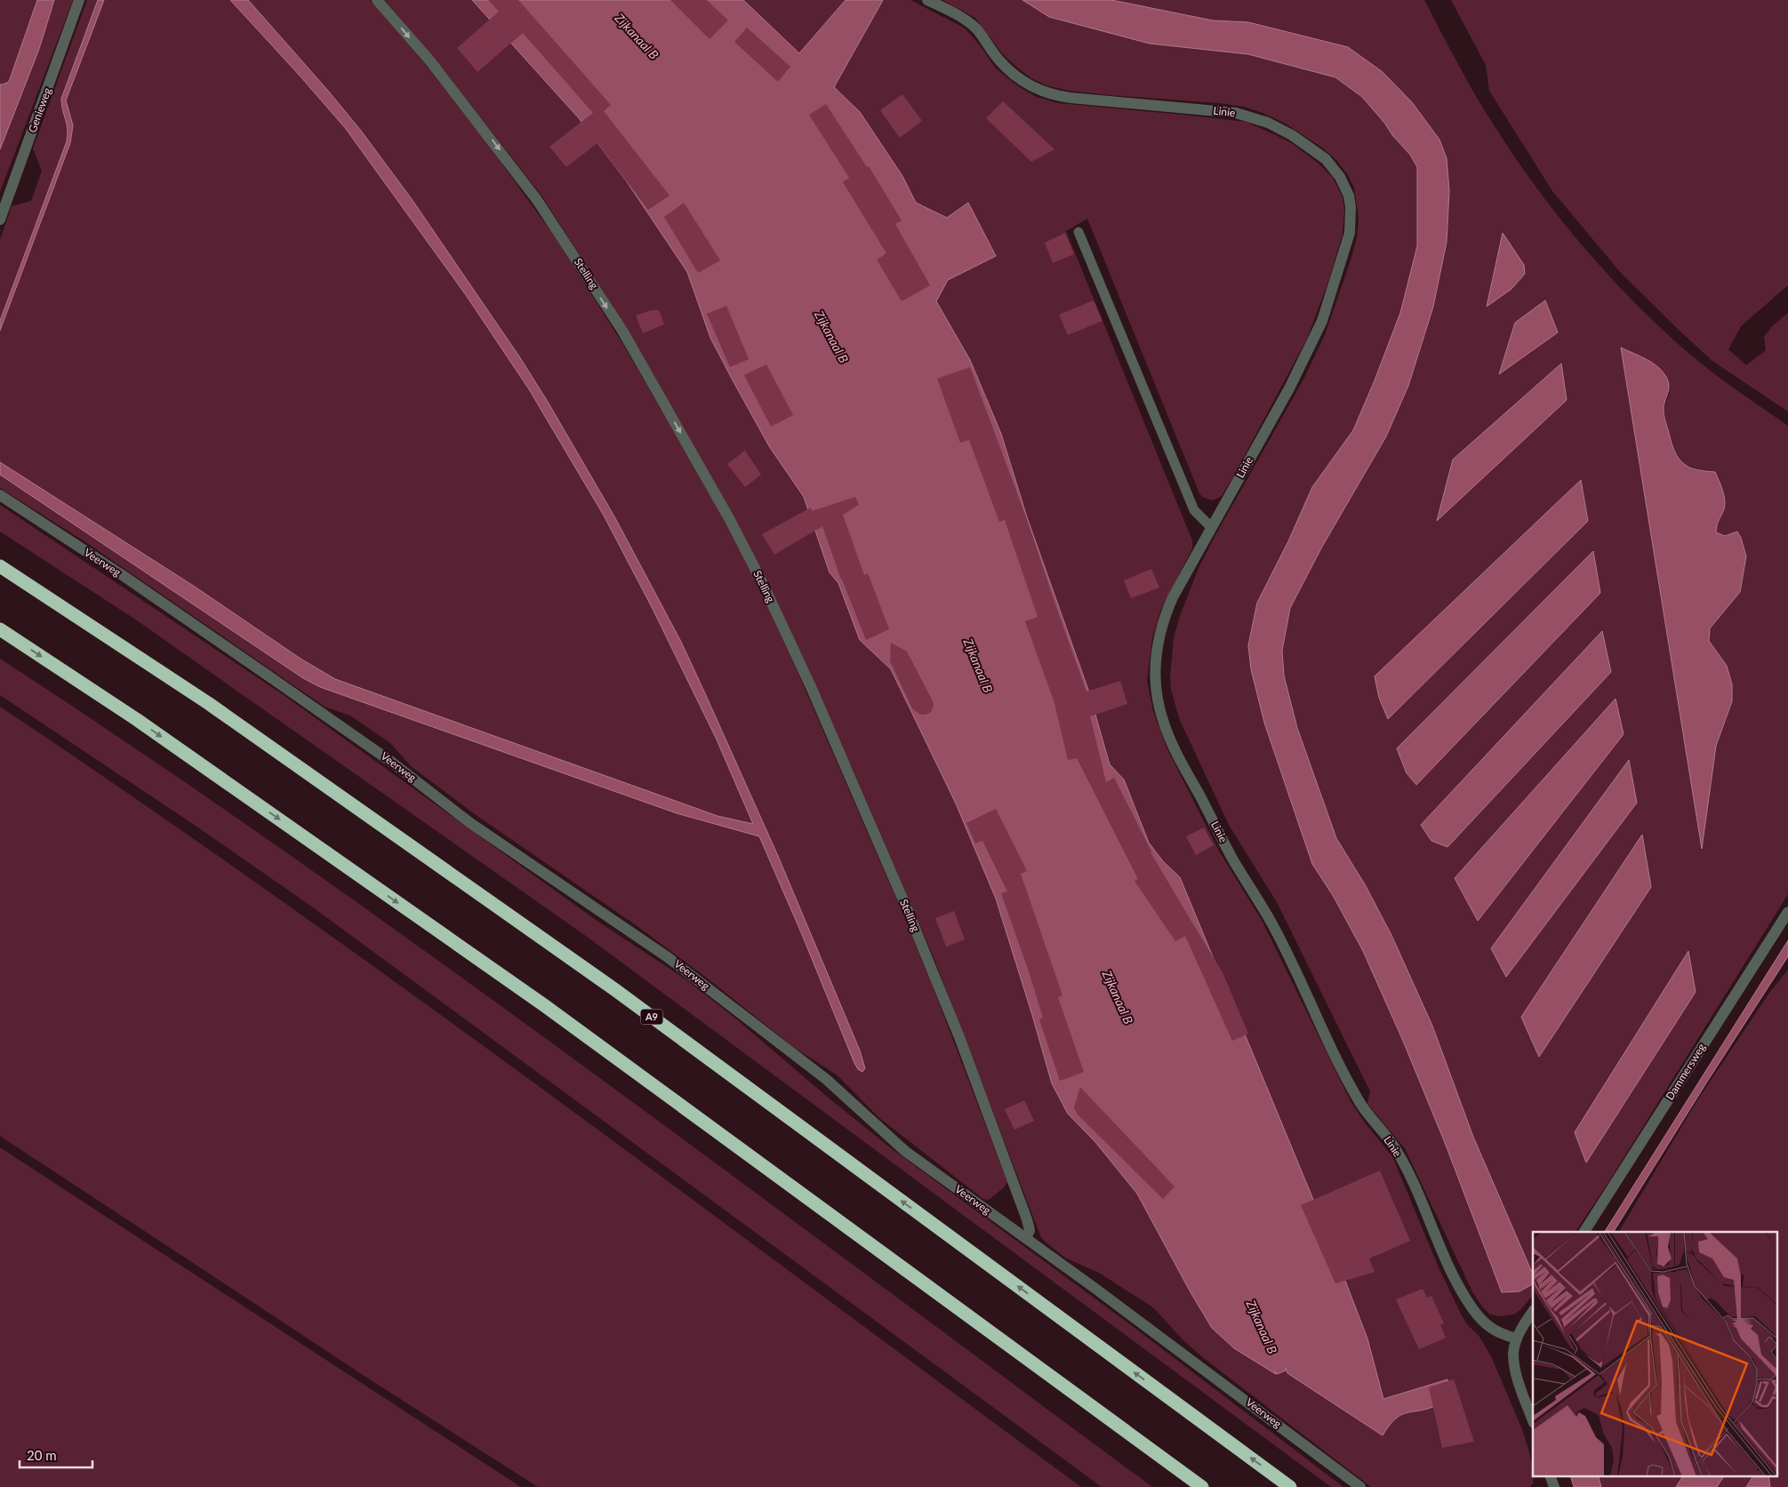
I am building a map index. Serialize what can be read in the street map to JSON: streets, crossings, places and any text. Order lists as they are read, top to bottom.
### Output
{
  "streets": {
    "highway": ["A9"],
    "street": [
      "Genieweg",
      "Linie",
      "Stelling",
      "Veerweg",
      "Dammersweg"
    ]
  },
  "crossings": [
    ["Stelling", "Veerweg"]
  ],
  "one_way": ["Stelling"],
  "water": ["Zijkanaal B"],
  "scale_bar": "20 m"
}
